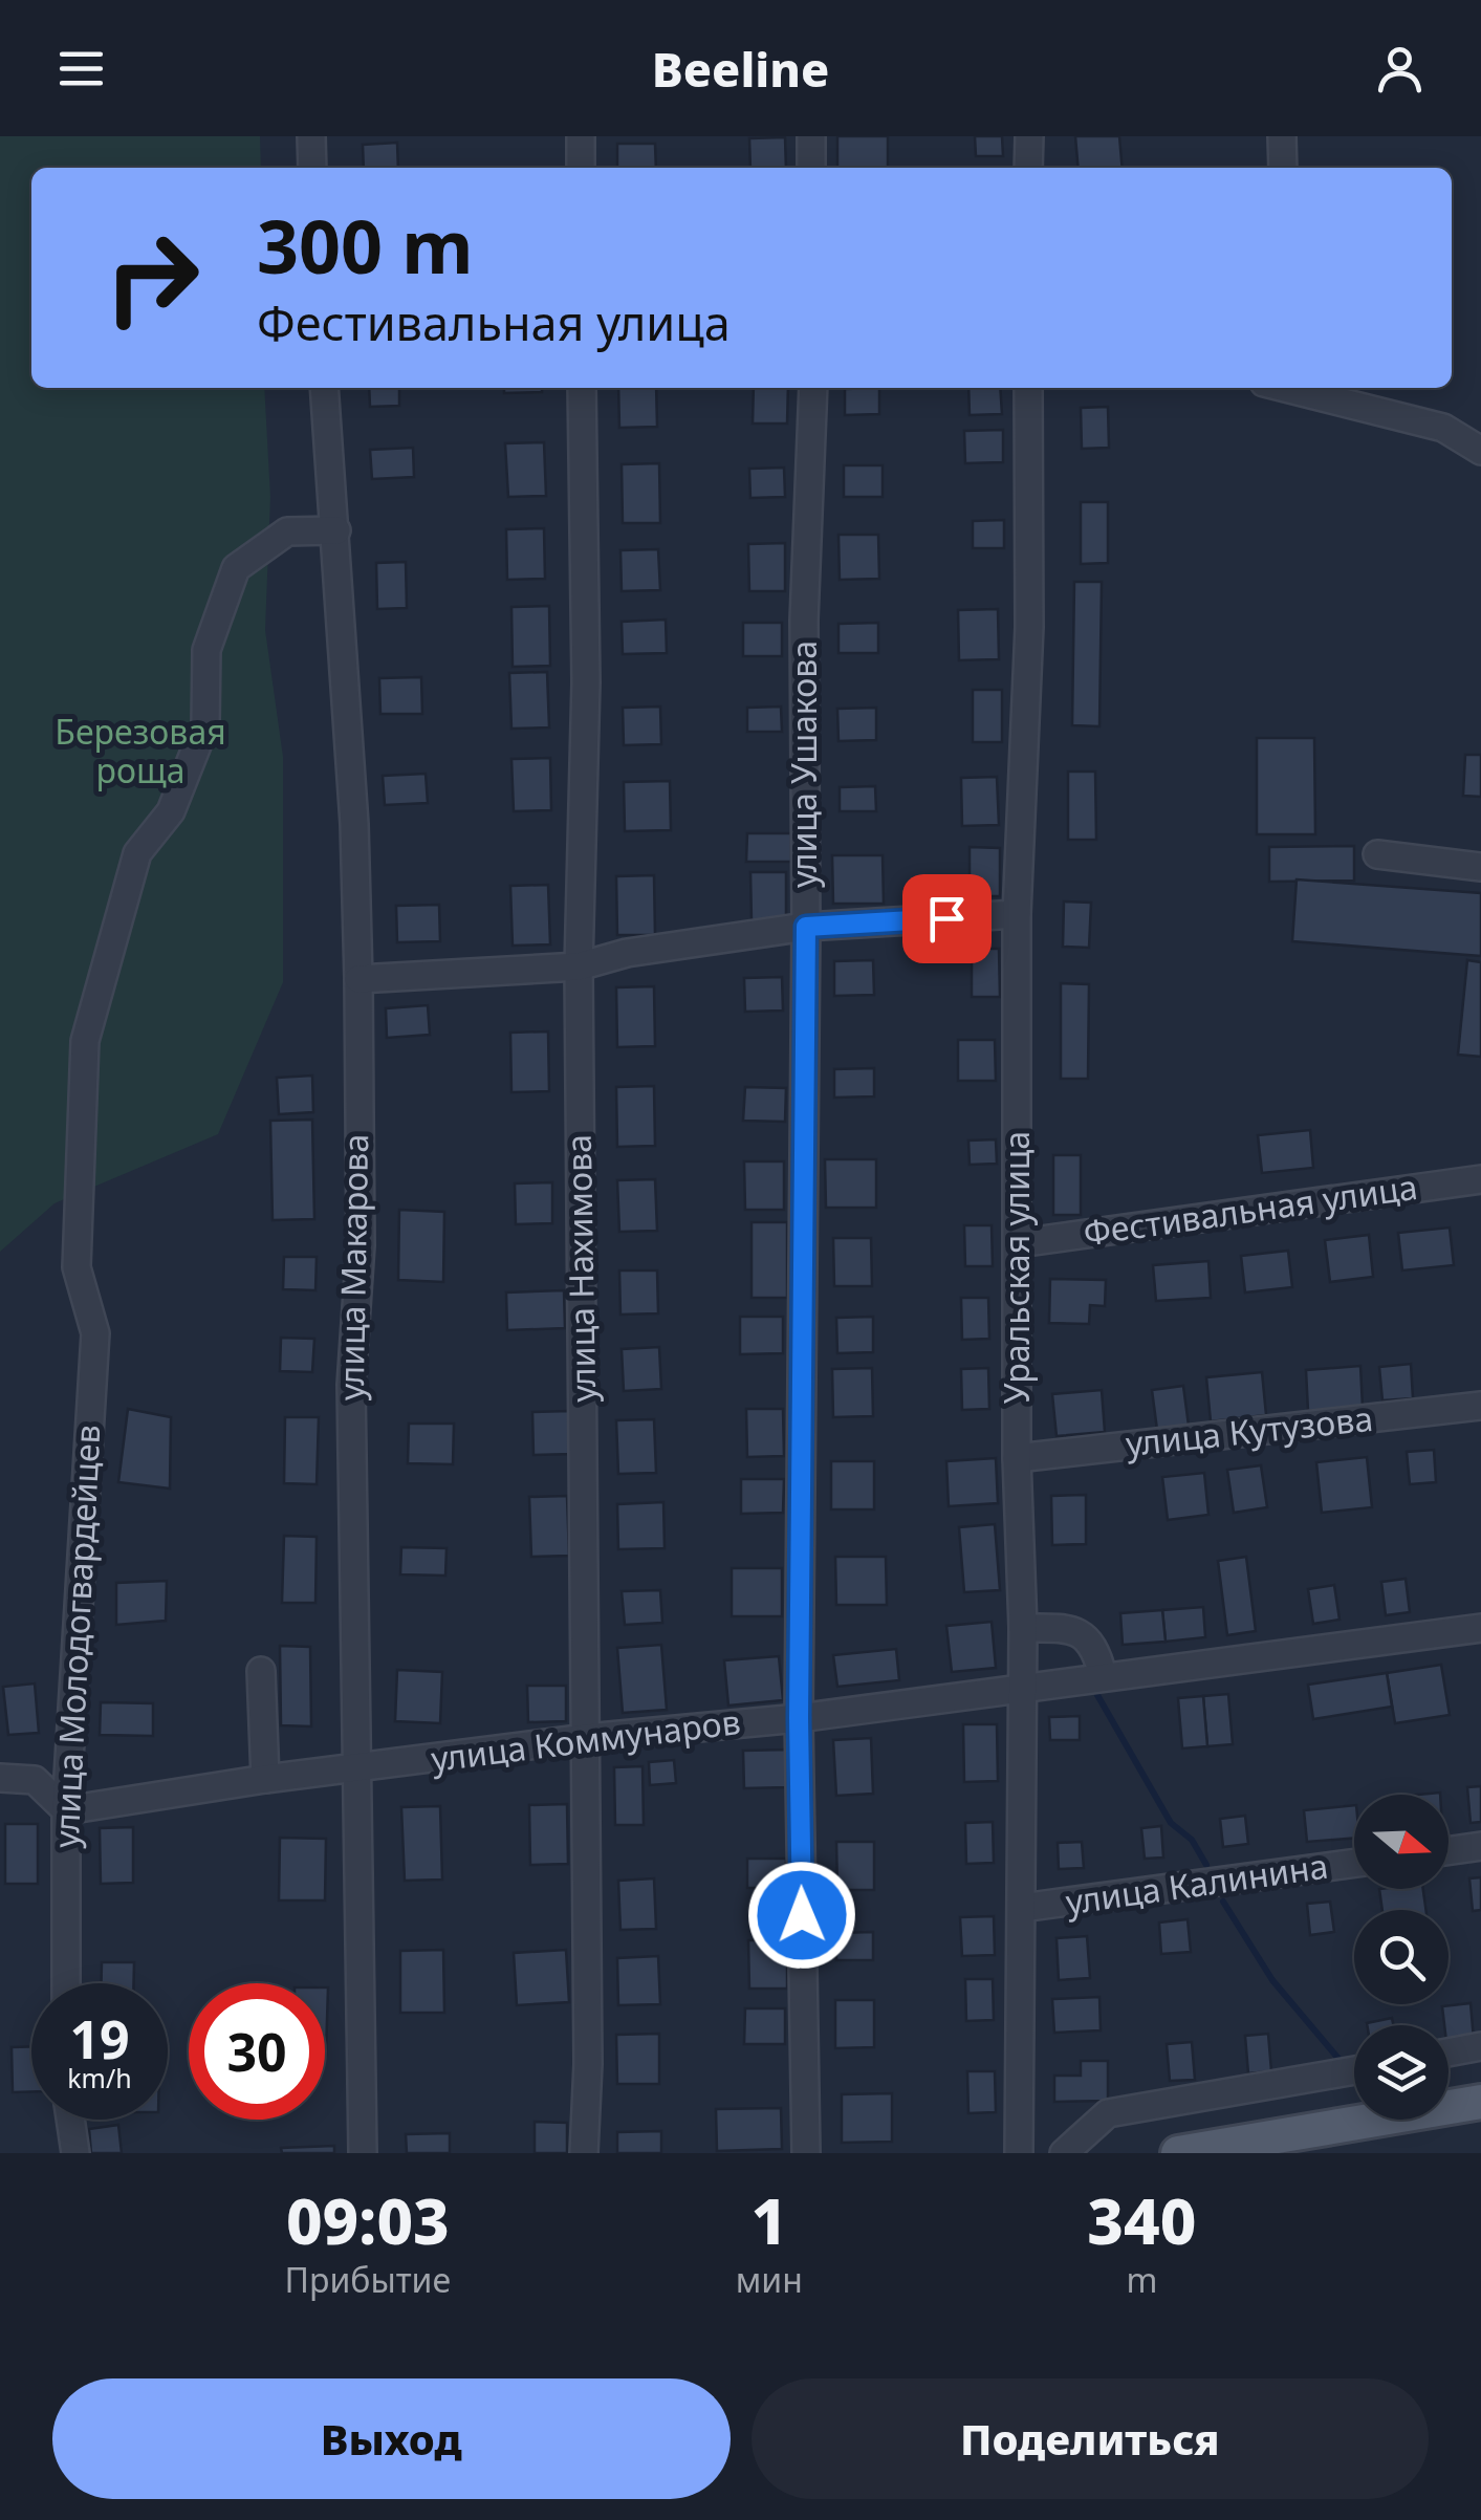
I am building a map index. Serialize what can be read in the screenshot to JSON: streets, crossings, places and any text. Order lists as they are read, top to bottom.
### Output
{
  "streets": {
    "street": [
      "улица Ушакова",
      "Фестивальная улица",
      "улица Макарова",
      "Уральская улица",
      "улица Нахимова",
      "улица Кутузова",
      "улица Молодогвардейцев",
      "улица Коммунаров",
      "улица Калинина"
    ]
  },
  "crossings": [
    ["улица Ушакова", "улица Коммунаров"],
    ["Фестивальная улица", "Уральская улица"],
    ["улица Макарова", "улица Молодогвардейцев"],
    ["улица Макарова", "улица Коммунаров"],
    ["Уральская улица", "улица Кутузова"],
    ["Уральская улица", "улица Коммунаров"],
    ["Уральская улица", "улица Калинина"],
    ["улица Нахимова", "улица Коммунаров"],
    ["улица Молодогвардейцев", "улица Коммунаров"]
  ],
  "parks": ["Березовая роща"],
  "north": "right",
  "page": {
    "header": "Beeline",
    "turn": ["300 m", "Фестивальная улица"],
    "speed": "19 km/h",
    "limit": "30",
    "eta": [
      "09:03",
      "Прибытие",
      "1",
      "мин",
      "340",
      "m"
    ],
    "buttons": ["Выход", "Поделиться"]
  }
}
